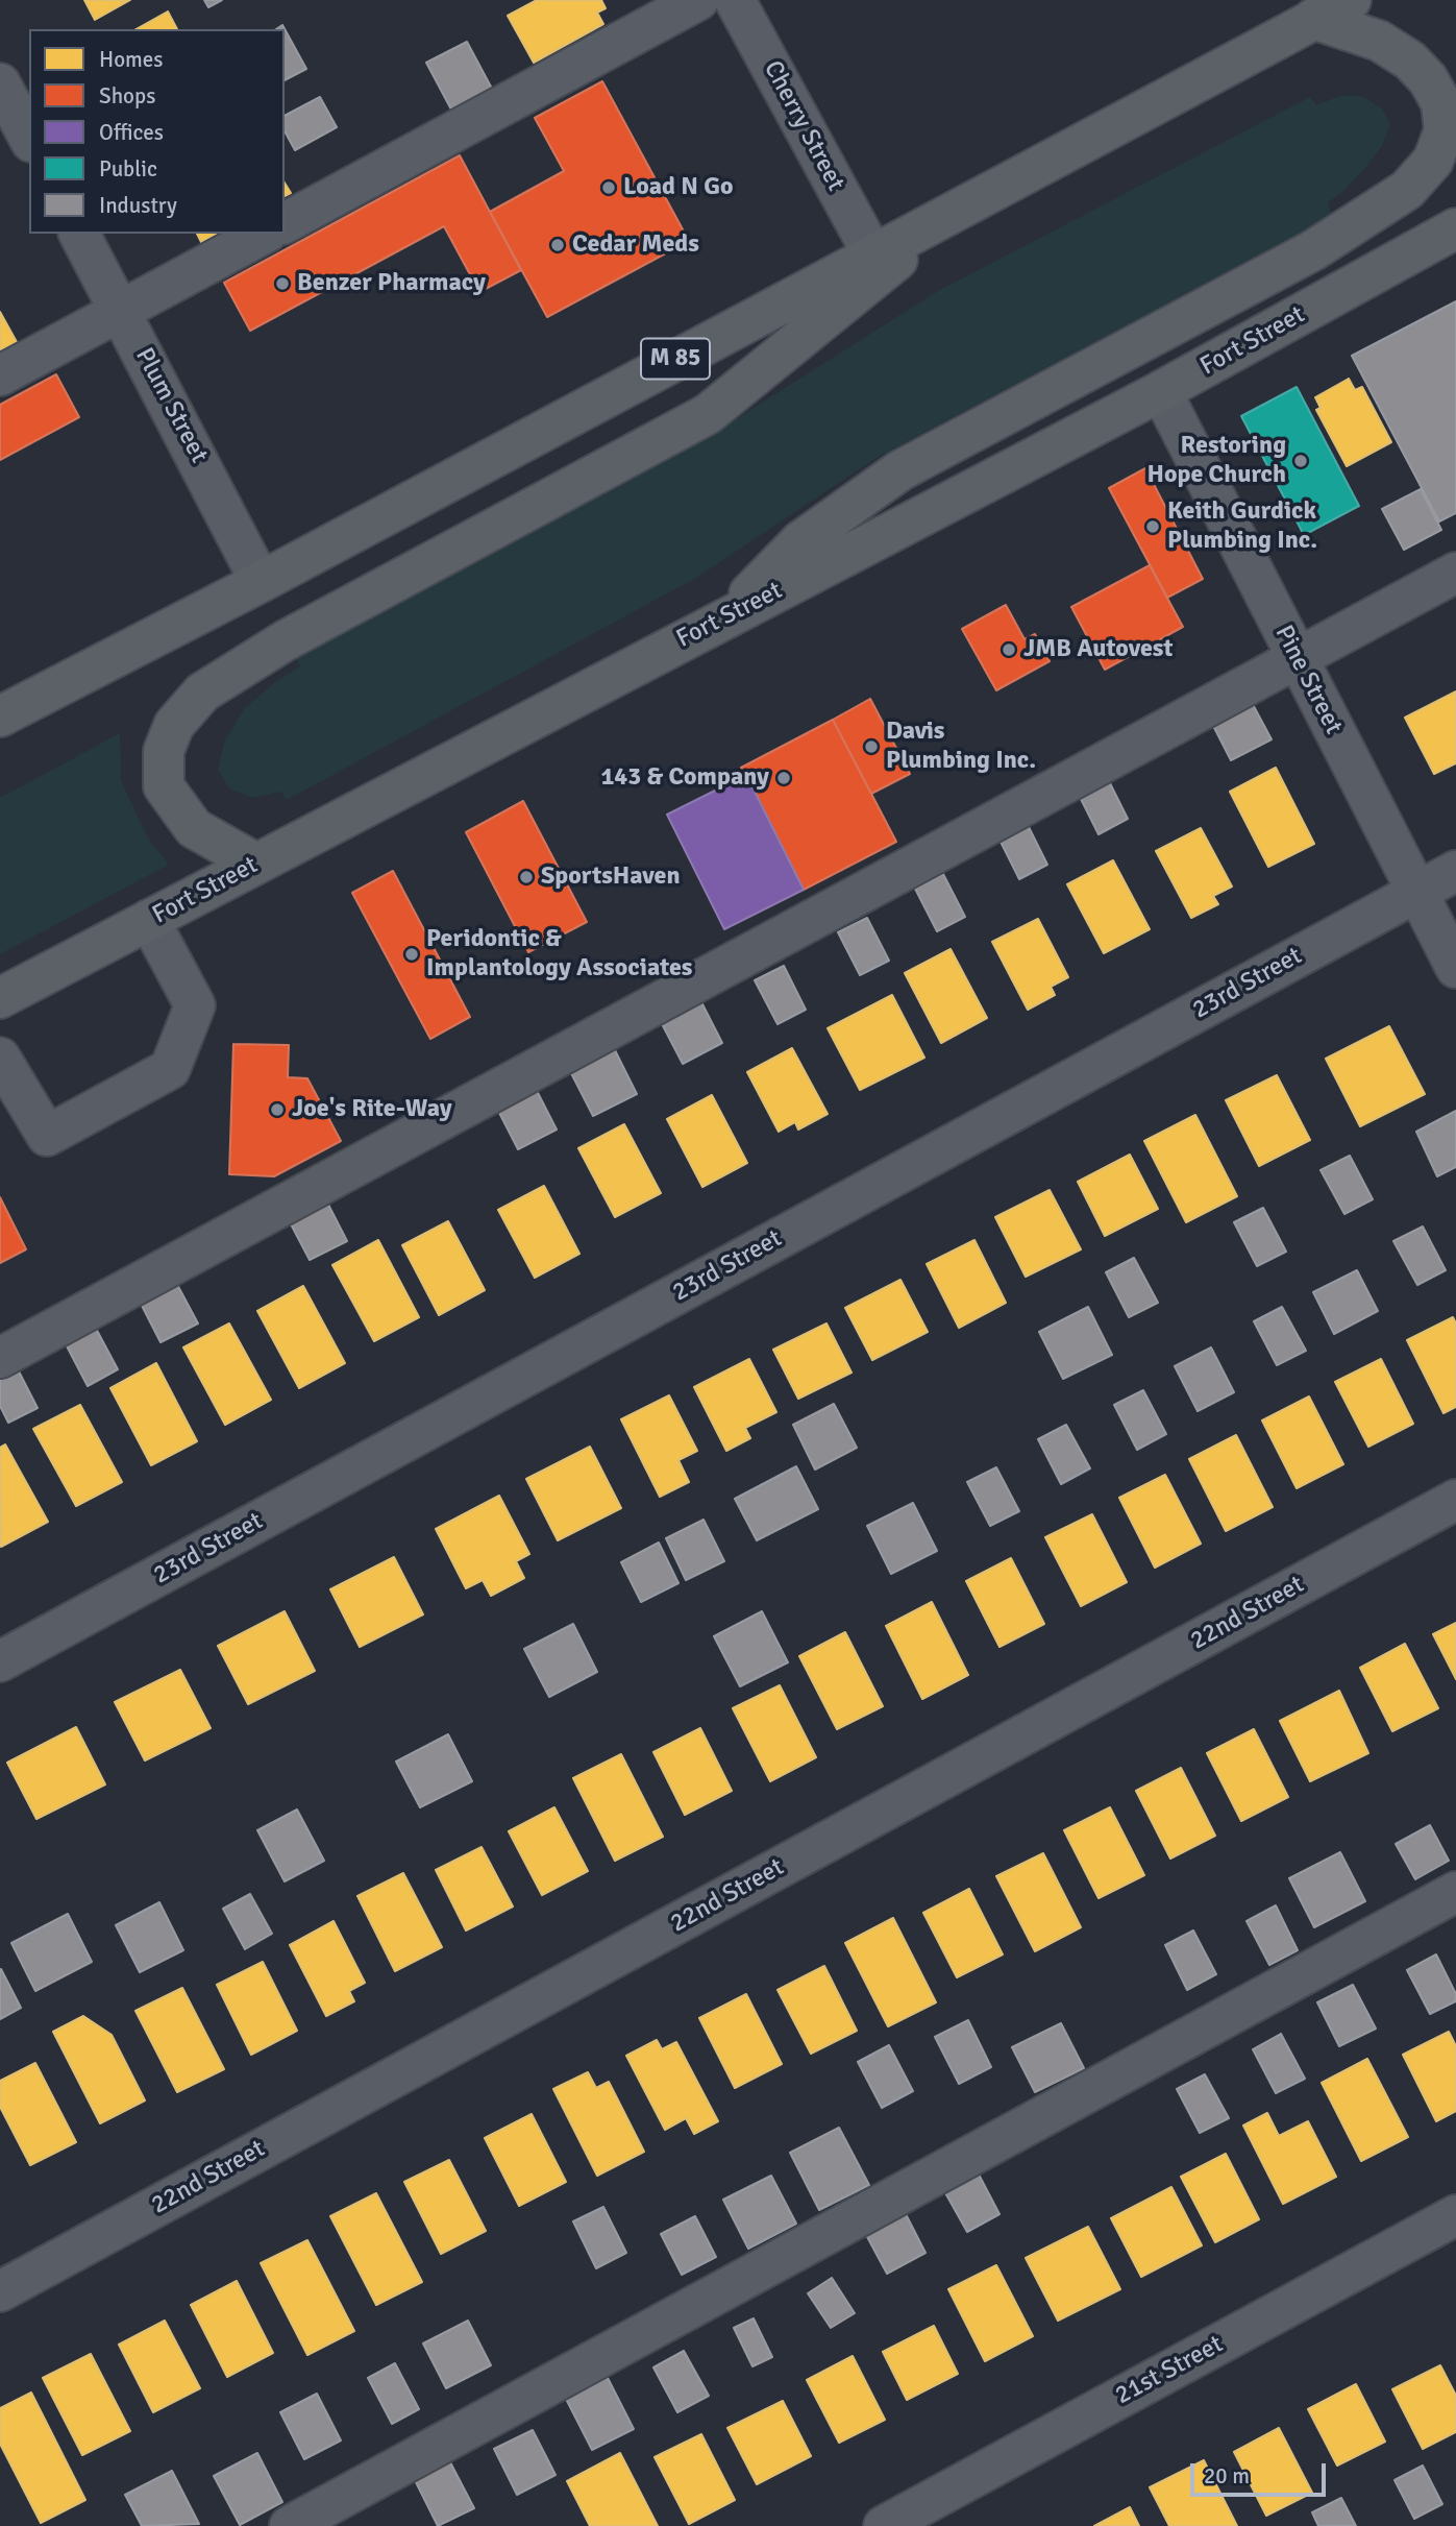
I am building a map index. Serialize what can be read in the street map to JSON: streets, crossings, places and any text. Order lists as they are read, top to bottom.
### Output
{
  "streets": {
    "main road": ["Fort Street", "M 85"],
    "street": [
      "Cherry Street",
      "Plum Street",
      "Pine Street",
      "23rd Street",
      "22nd Street",
      "21st Street"
    ]
  },
  "crossings": [
    ["Cherry Street", "M 85"],
    ["Fort Street", "Pine Street"],
    ["M 85", "Plum Street"],
    ["Pine Street", "23rd Street"]
  ],
  "places": [
    "Load N Go",
    "Cedar Meds",
    "Benzer Pharmacy",
    "Restoring Hope Church",
    "Keith Gurdick Plumbing Inc.",
    "JMB Autovest",
    "Davis Plumbing Inc.",
    "143 & Company",
    "SportsHaven",
    "Peridontic & Implantology Associates",
    "Joe's Rite-Way"
  ],
  "legend": [
    "Homes",
    "Shops",
    "Offices",
    "Public",
    "Industry"
  ],
  "scale_bar": "20 m"
}
